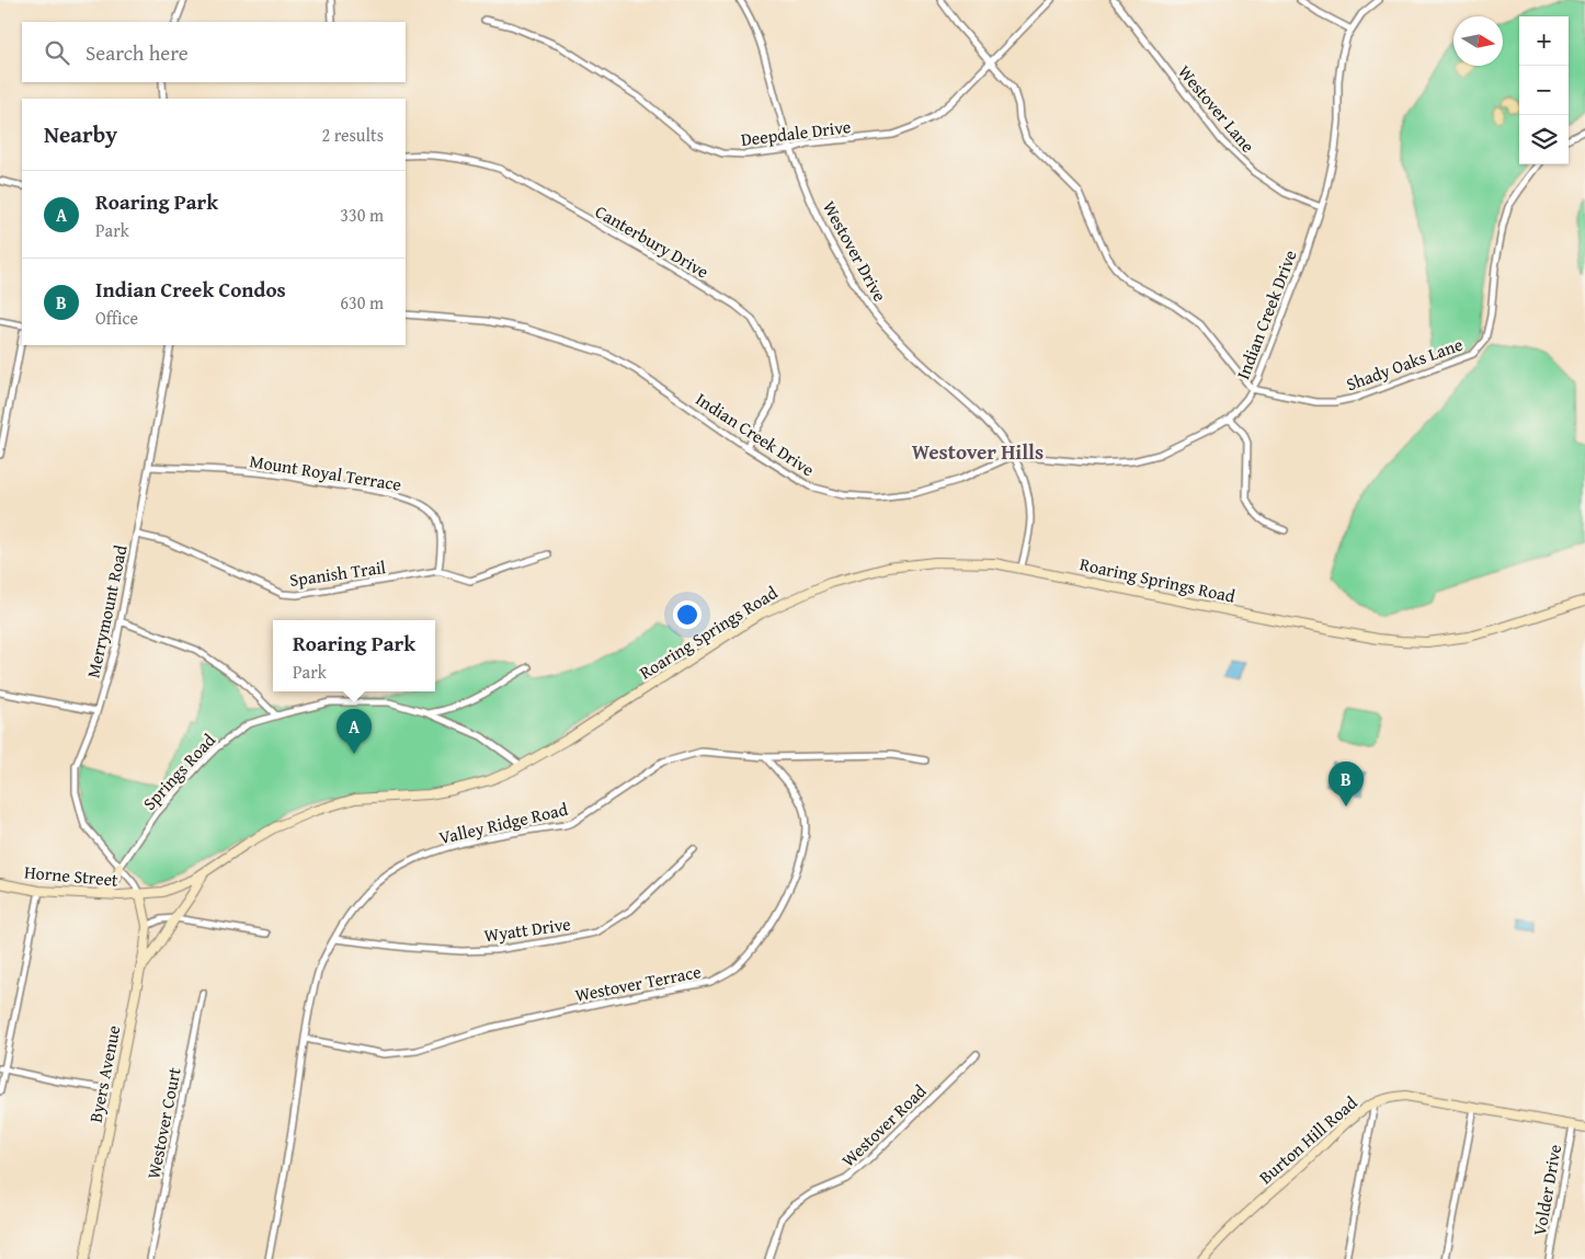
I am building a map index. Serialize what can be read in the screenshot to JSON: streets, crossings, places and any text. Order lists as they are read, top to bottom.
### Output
{
  "streets": {
    "street": [
      "Westover Lane",
      "Deepdale Drive",
      "Canterbury Drive",
      "Westover Drive",
      "Indian Creek Drive",
      "Shady Oaks Lane",
      "Mount Royal Terrace",
      "Spanish Trail",
      "Roaring Springs Road",
      "Merrymount Road",
      "Springs Road",
      "Valley Ridge Road",
      "Horne Street",
      "Wyatt Drive",
      "Westover Terrace",
      "Byers Avenue",
      "Westover Court",
      "Westover Road",
      "Burton Hill Road",
      "Volder Drive"
    ]
  },
  "crossings": [
    ["Westover Lane", "Indian Creek Drive"],
    ["Deepdale Drive", "Westover Drive"],
    ["Canterbury Drive", "Indian Creek Drive"],
    ["Westover Drive", "Indian Creek Drive"],
    ["Westover Drive", "Roaring Springs Road"],
    ["Indian Creek Drive", "Shady Oaks Lane"],
    ["Mount Royal Terrace", "Spanish Trail"],
    ["Mount Royal Terrace", "Merrymount Road"],
    ["Spanish Trail", "Merrymount Road"],
    ["Roaring Springs Road", "Merrymount Road"],
    ["Roaring Springs Road", "Springs Road"],
    ["Roaring Springs Road", "Horne Street"],
    ["Roaring Springs Road", "Byers Avenue"],
    ["Merrymount Road", "Springs Road"],
    ["Merrymount Road", "Horne Street"],
    ["Merrymount Road", "Byers Avenue"],
    ["Valley Ridge Road", "Wyatt Drive"],
    ["Valley Ridge Road", "Westover Terrace"],
    ["Horne Street", "Byers Avenue"],
    ["Burton Hill Road", "Volder Drive"]
  ],
  "districts": ["Westover Hills"],
  "north": "right",
  "page": {
    "map_buttons": ["+", "−"],
    "search": "Search here",
    "heading": ["Nearby", "2 results"],
    "list": [
      {
        "mark": "A",
        "name": "Roaring Park",
        "note": "Park",
        "value": "330 m"
      },
      {
        "mark": "B",
        "name": "Indian Creek Condos",
        "note": "Office",
        "value": "630 m"
      }
    ],
    "popup": ["Roaring Park", "Park"],
    "pins": ["A", "B"]
  }
}
